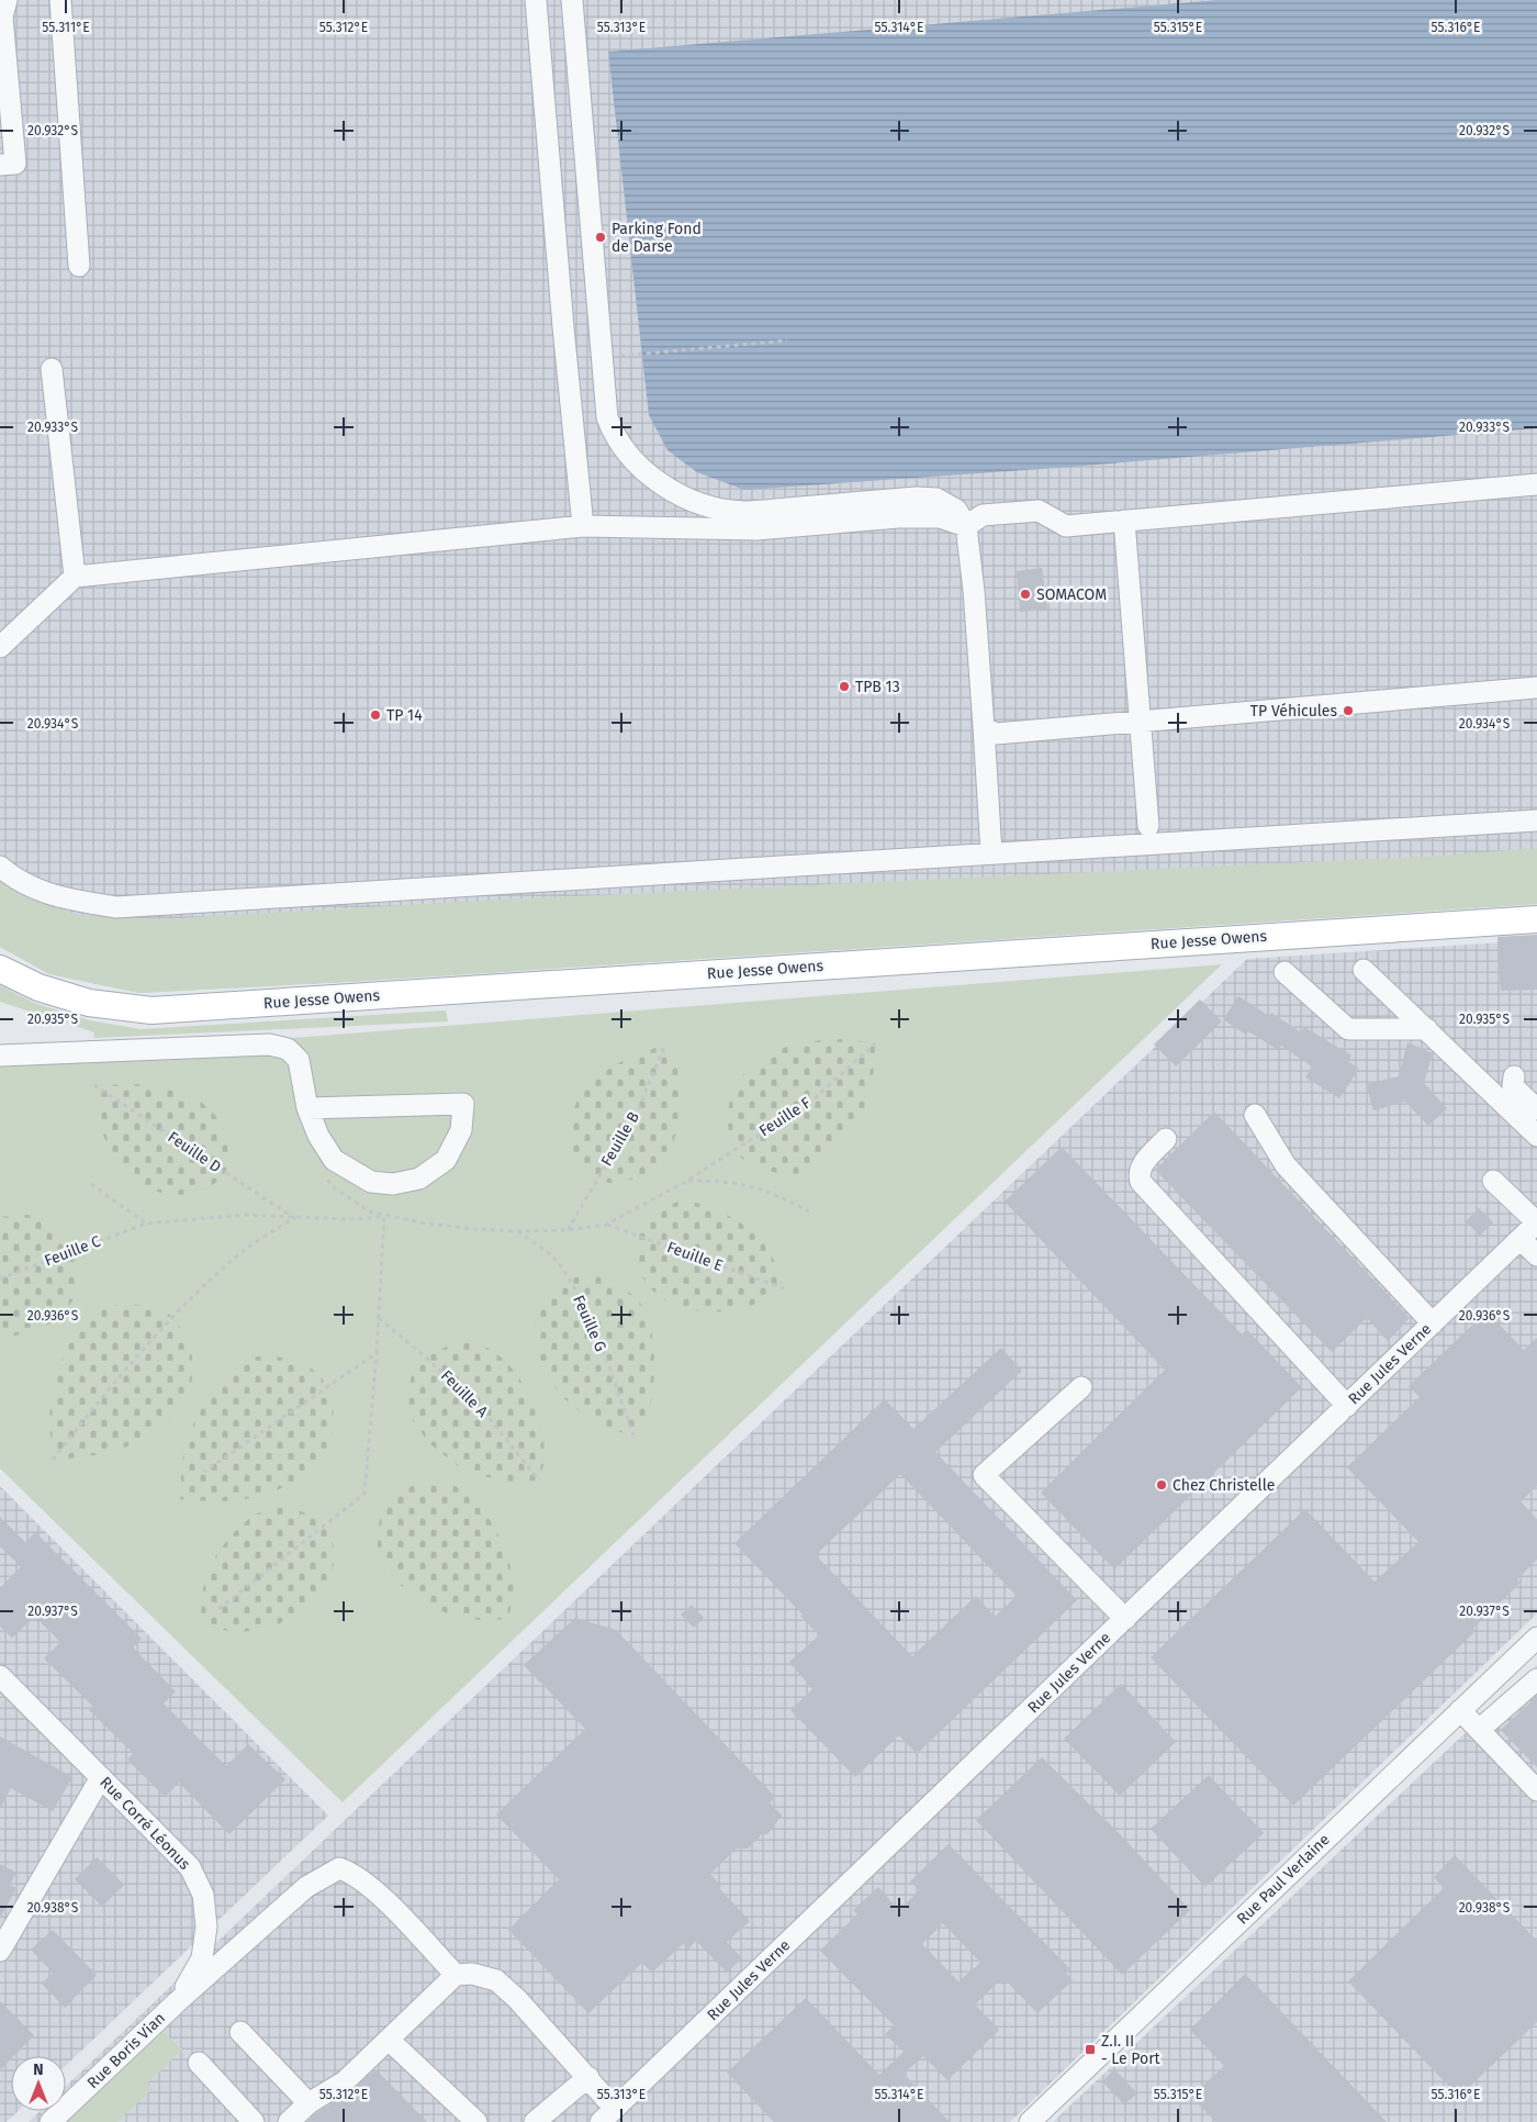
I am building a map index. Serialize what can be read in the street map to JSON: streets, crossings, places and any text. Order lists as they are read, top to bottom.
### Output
{
  "streets": {
    "main road": ["Rue Jesse Owens"],
    "street": [
      "Rue Jules Verne",
      "Rue Corré Léonus",
      "Rue Paul Verlaine",
      "Rue Boris Vian"
    ],
    "path": [
      "Feuille F",
      "Feuille B",
      "Feuille D",
      "Feuille C",
      "Feuille E",
      "Feuille G",
      "Feuille A"
    ]
  },
  "crossings": [
    ["Feuille F", "Feuille E"],
    ["Feuille D", "Feuille C"],
    ["Rue Corré Léonus", "Rue Boris Vian"]
  ],
  "places": {
    "other": [
      "Parking Fond de Darse",
      "SOMACOM",
      "TPB 13",
      "TP Véhicules",
      "TP 14",
      "Chez Christelle"
    ],
    "transit": ["Z.I. II - Le Port"]
  },
  "north": "top",
  "coordinates": [
    "55.311°E",
    "55.312°E",
    "55.313°E",
    "55.314°E",
    "55.315°E",
    "55.316°E",
    "20.932°S",
    "20.933°S",
    "20.934°S",
    "20.935°S",
    "20.936°S",
    "20.937°S",
    "20.938°S"
  ]
}
